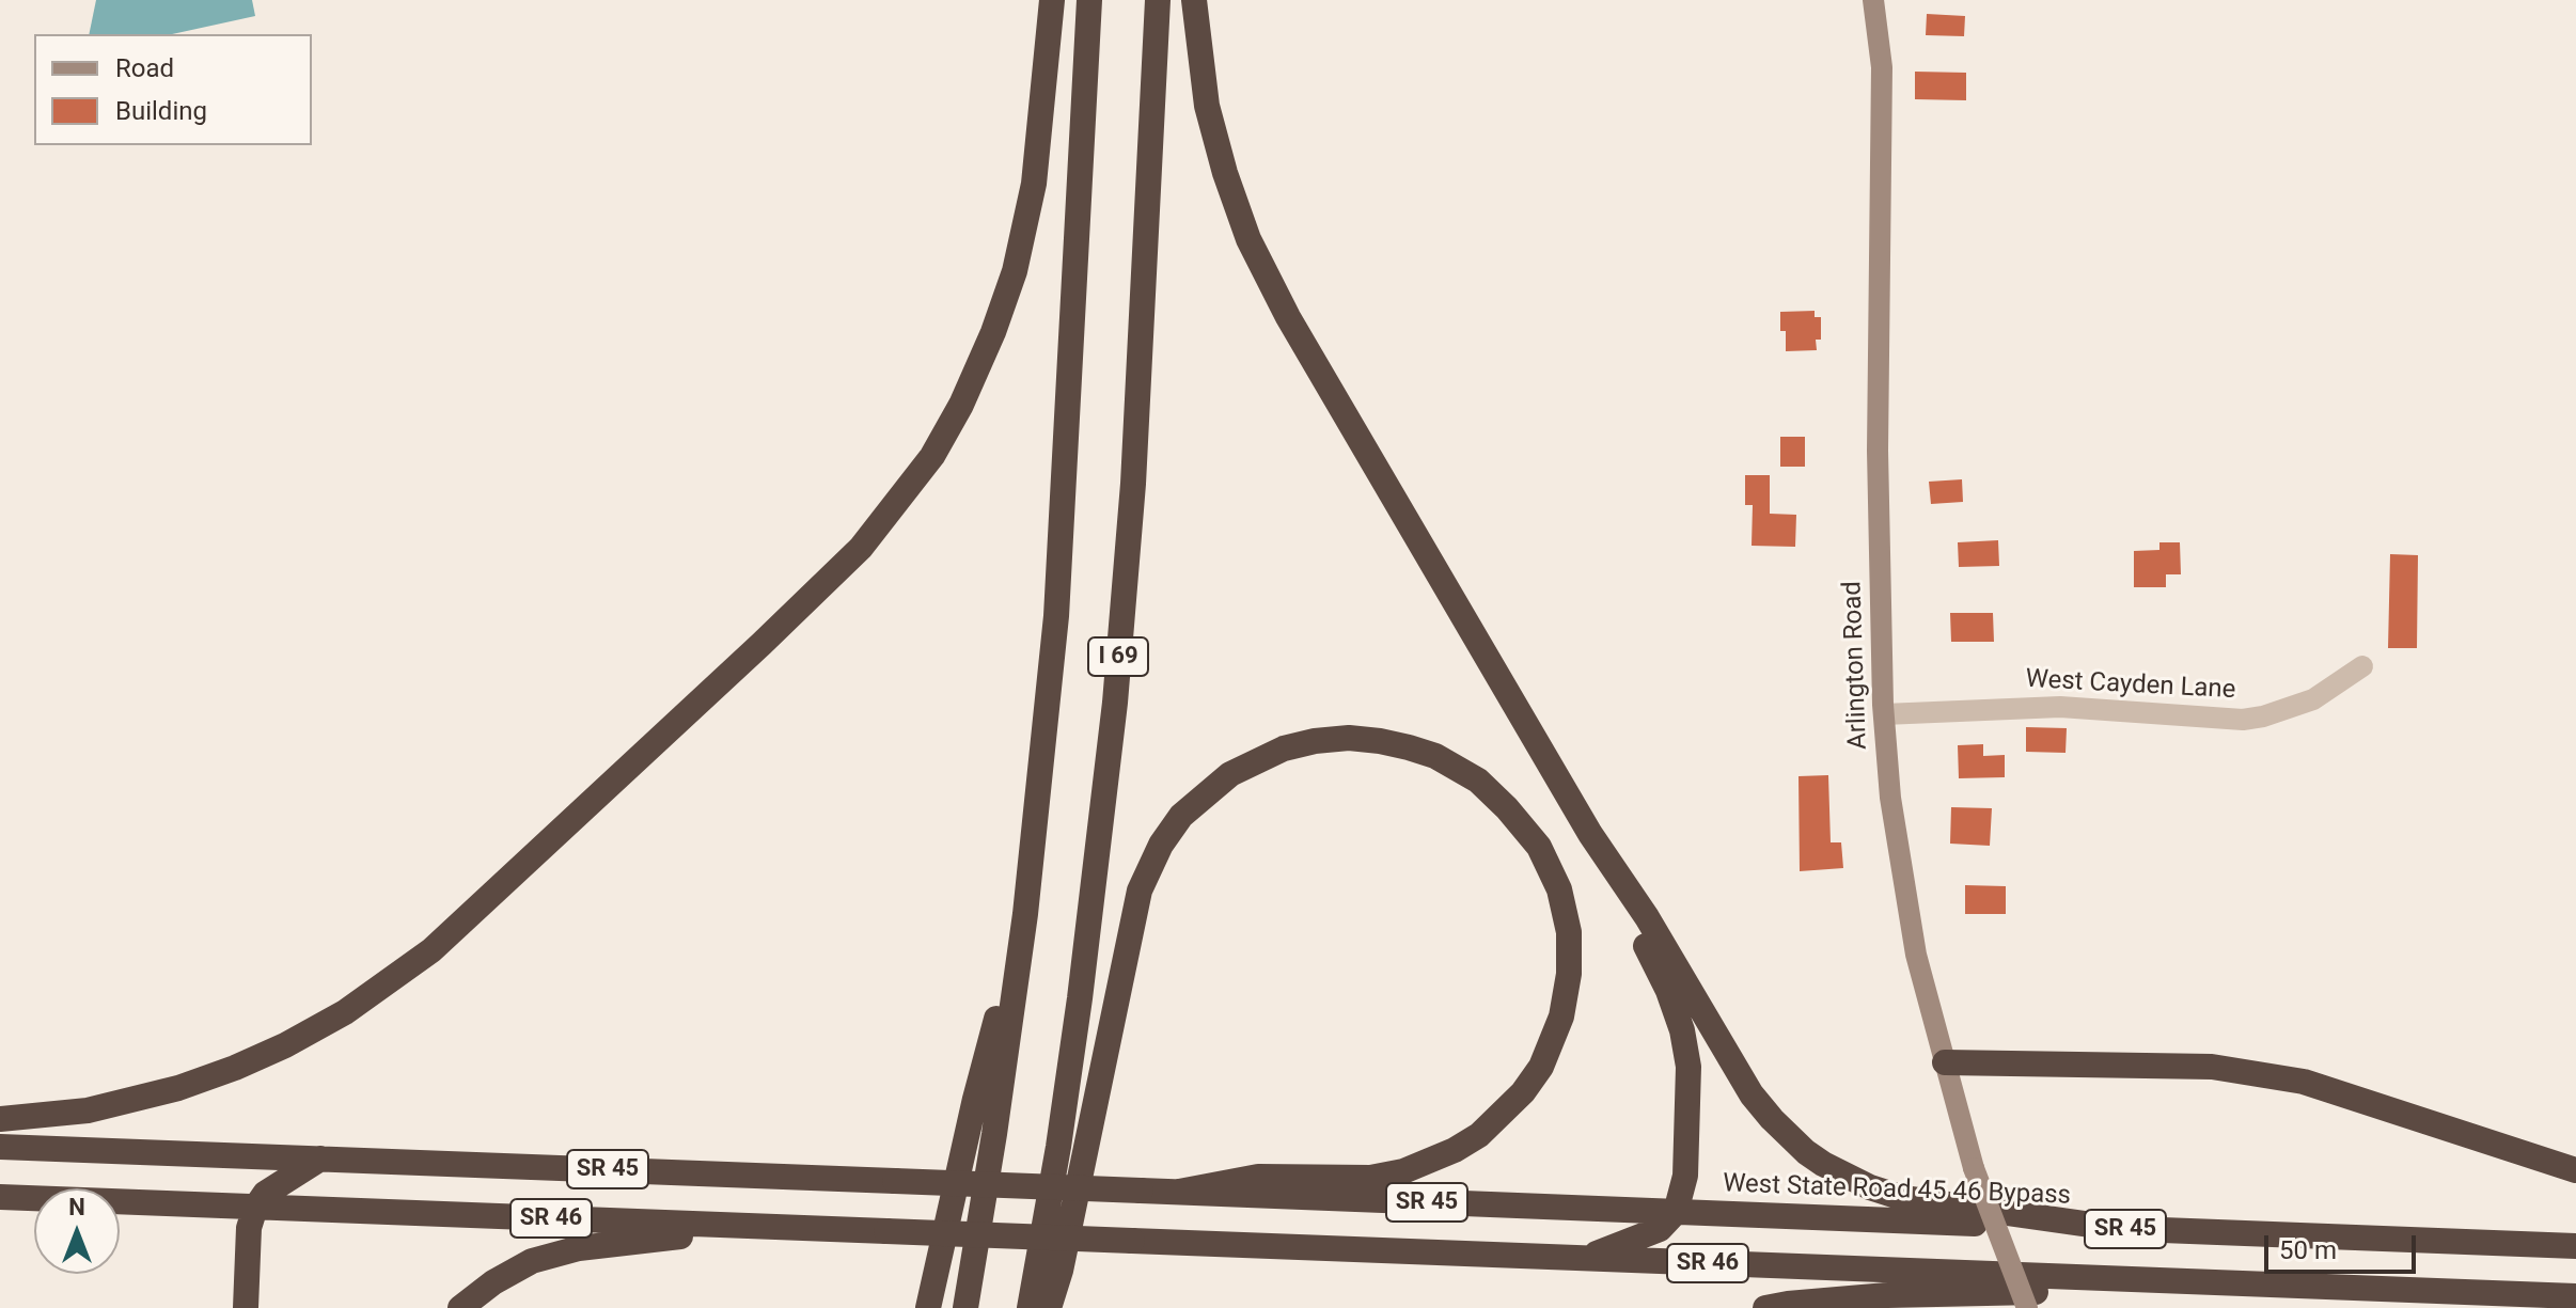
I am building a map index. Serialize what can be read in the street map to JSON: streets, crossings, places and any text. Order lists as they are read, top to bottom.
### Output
{
  "streets": {
    "highway": [
      "I 69",
      "SR 45",
      "West State Road 45 46 Bypass",
      "SR 46"
    ],
    "street": ["Arlington Road", "West Cayden Lane"]
  },
  "crossings": [
    ["Arlington Road", "West Cayden Lane"],
    ["SR 45", "West State Road 45 46 Bypass"]
  ],
  "legend": ["Road", "Building"],
  "scale_bar": "50 m",
  "north": "top"
}
